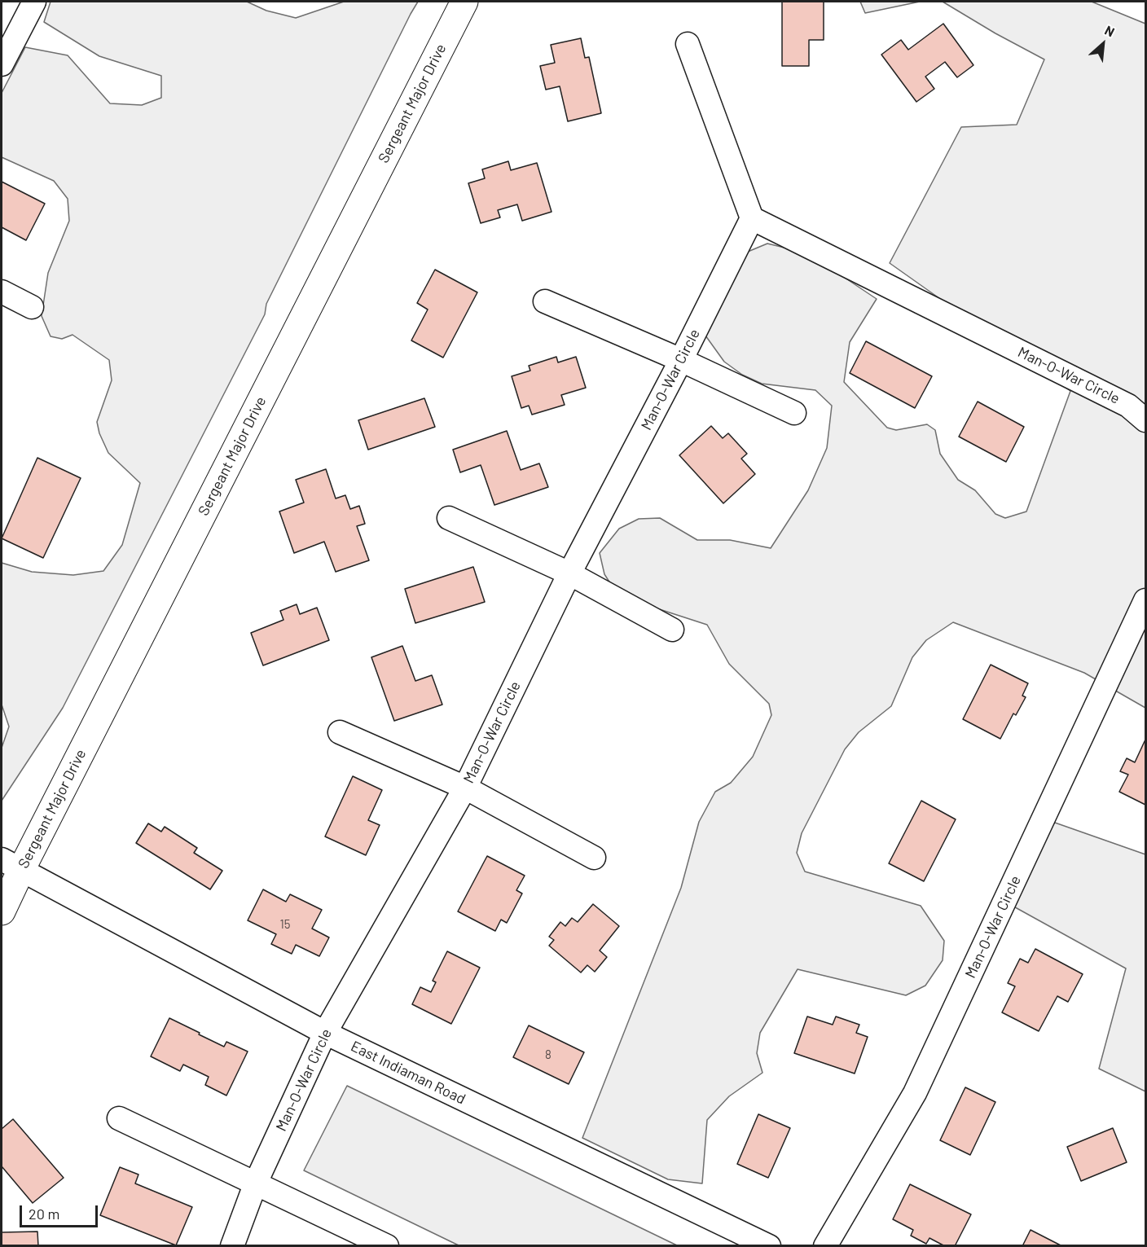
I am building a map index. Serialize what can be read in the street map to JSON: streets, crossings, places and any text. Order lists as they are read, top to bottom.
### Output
{
  "streets": {
    "street": ["Sergeant Major Drive", "Man-O-War Circle", "East Indiaman Road"]
  },
  "crossings": [
    ["Sergeant Major Drive", "East Indiaman Road"],
    ["Man-O-War Circle", "East Indiaman Road"]
  ],
  "house_numbers": ["15", "8"],
  "scale_bar": "20 m",
  "north": "top right"
}
